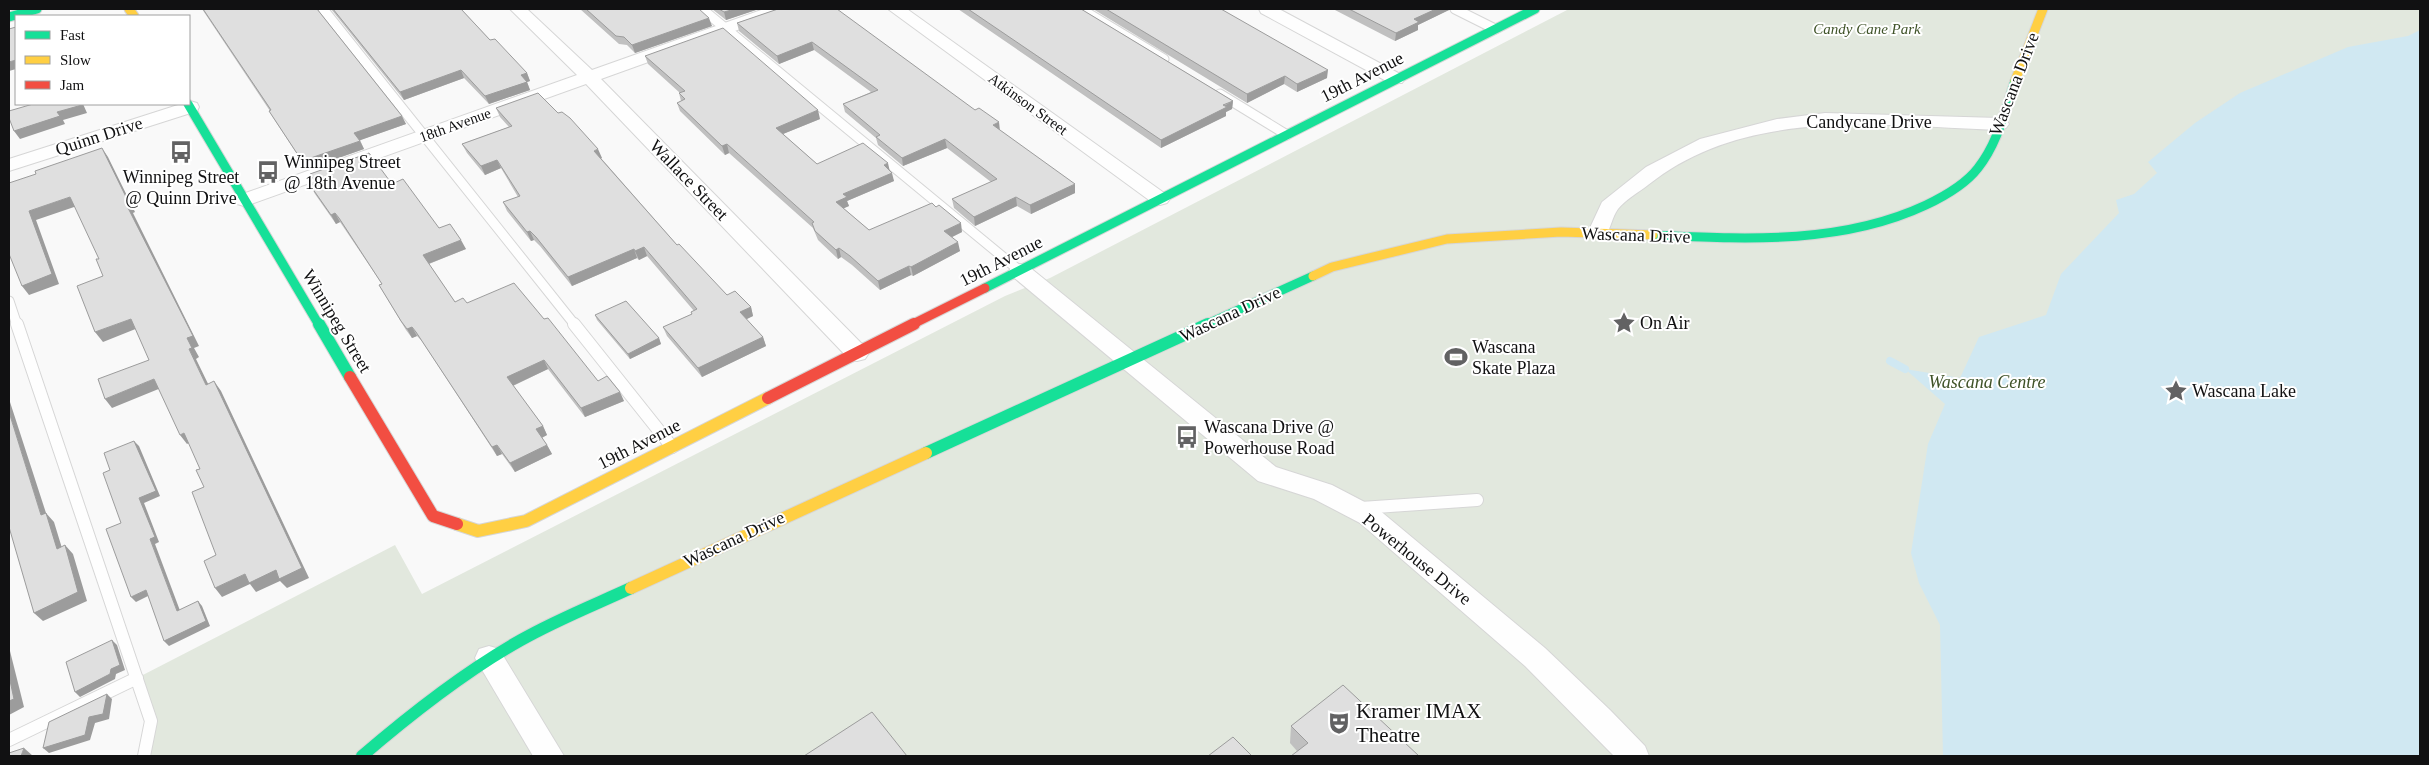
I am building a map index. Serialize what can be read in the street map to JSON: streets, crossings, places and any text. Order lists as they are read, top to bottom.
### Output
{
  "streets": {
    "street": [
      "19th Avenue",
      "Wascana Drive",
      "Atkinson Street",
      "Candycane Drive",
      "18th Avenue",
      "Quinn Drive",
      "Wallace Street",
      "Winnipeg Street",
      "Powerhouse Drive"
    ]
  },
  "crossings": [
    ["19th Avenue", "Atkinson Street"],
    ["19th Avenue", "Wallace Street"],
    ["19th Avenue", "Winnipeg Street"],
    ["Wascana Drive", "Candycane Drive"],
    ["Wascana Drive", "Powerhouse Drive"],
    ["18th Avenue", "Wallace Street"],
    ["18th Avenue", "Winnipeg Street"],
    ["Quinn Drive", "Winnipeg Street"]
  ],
  "parks": ["Candy Cane Park", "Wascana Centre"],
  "places": {
    "bus stop": ["Winnipeg Street @ Quinn Drive", "Winnipeg Street @ 18th Avenue", "Wascana Drive @ Powerhouse Road"],
    "place": ["On Air", "Wascana Lake"],
    "sports": ["Wascana Skate Plaza"],
    "theatre": ["Kramer IMAX Theatre"]
  },
  "legend": ["Fast", "Slow", "Jam"]
}
